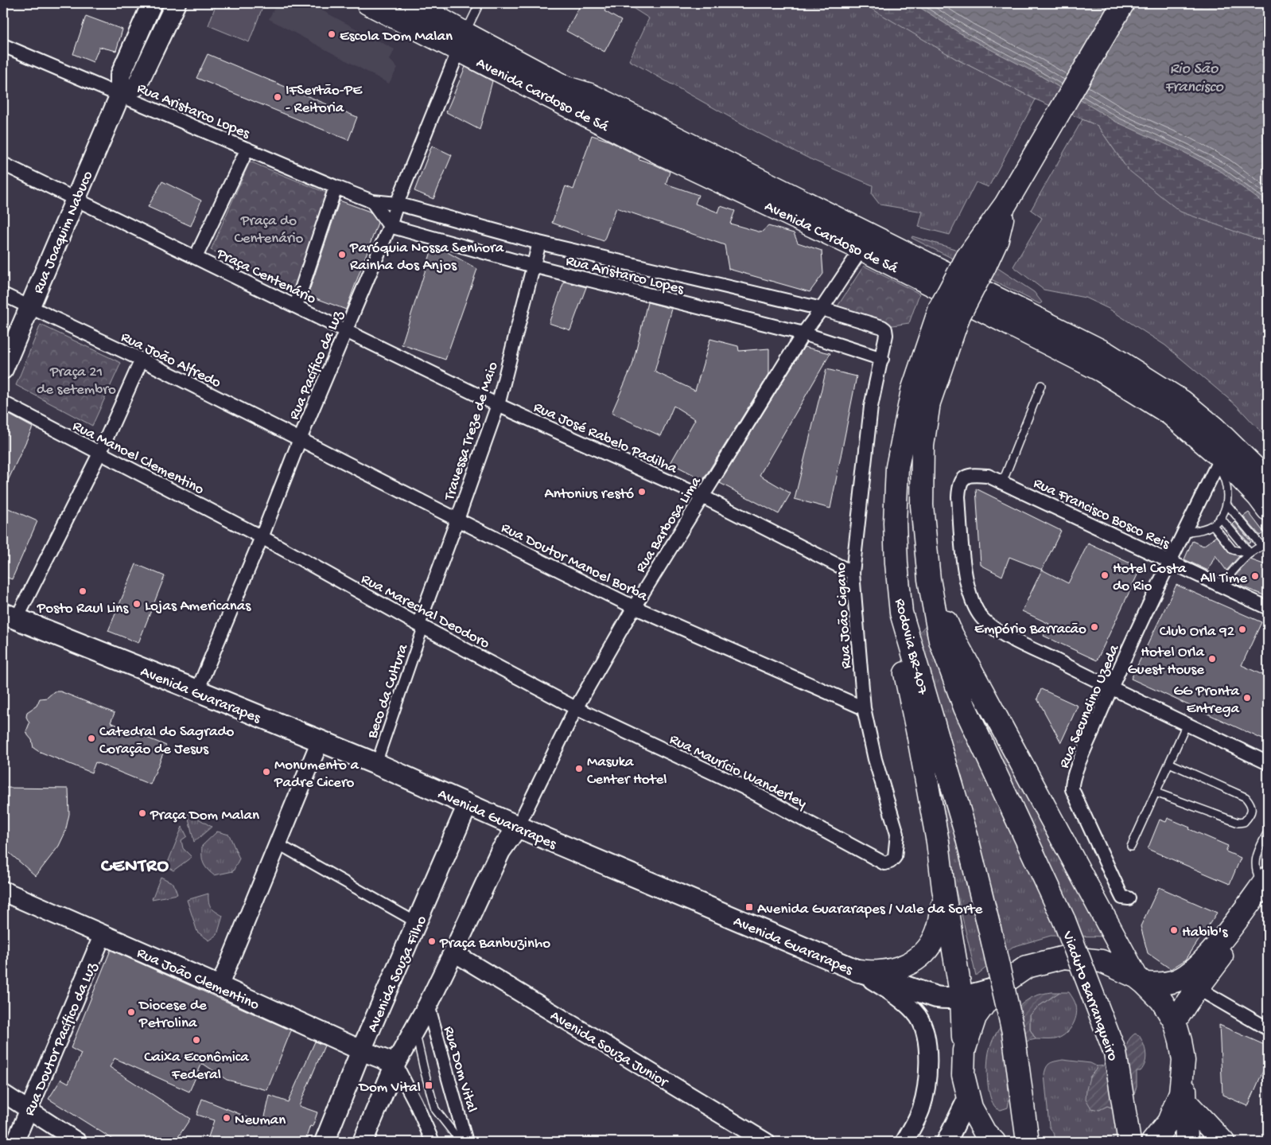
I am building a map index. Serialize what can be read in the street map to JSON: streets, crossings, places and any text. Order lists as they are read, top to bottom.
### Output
{
  "streets": {
    "highway": ["Avenida Cardoso de Sá", "Rodovia BR-407", "Viaduto Barranqueiro"],
    "main road": [
      "Rua Joaquim Nabuco",
      "Avenida Guararapes",
      "Avenida Souza Filho",
      "Rua João Clementino"
    ],
    "street": [
      "Rua Aristarco Lopes",
      "Praça Centenário",
      "Rua João Alfredo",
      "Rua Pacífico da Luz",
      "Travessa Treze de Maio",
      "Rua José Rabelo Padilha",
      "Rua Manoel Clementino",
      "Rua Francisco Bosco Reis",
      "Rua Barbosa Lima",
      "Rua Doutor Manoel Borba",
      "Rua Marechal Deodoro",
      "Rua João Cigano",
      "Beco da Cultura",
      "Rua Secundino Uzeda",
      "Rua Maurício Wanderley",
      "Rua Doutor Pacífico da Luz",
      "Avenida Souza Junior",
      "Rua Dom Vital"
    ]
  },
  "crossings": [
    ["Avenida Cardoso de Sá", "Rua Pacífico da Luz"],
    ["Avenida Cardoso de Sá", "Rua Barbosa Lima"],
    ["Avenida Cardoso de Sá", "Rua Secundino Uzeda"],
    ["Rua Aristarco Lopes", "Rua Joaquim Nabuco"],
    ["Rua Aristarco Lopes", "Rua Pacífico da Luz"],
    ["Rua Aristarco Lopes", "Travessa Treze de Maio"],
    ["Rua Aristarco Lopes", "Rua Barbosa Lima"],
    ["Rua Aristarco Lopes", "Rua João Cigano"],
    ["Rua Joaquim Nabuco", "Praça Centenário"],
    ["Rua Joaquim Nabuco", "Rua João Alfredo"],
    ["Praça Centenário", "Rua Pacífico da Luz"],
    ["Praça Centenário", "Rua José Rabelo Padilha"],
    ["Rua João Alfredo", "Rua Pacífico da Luz"],
    ["Rua João Alfredo", "Rua Doutor Manoel Borba"],
    ["Rua Pacífico da Luz", "Rua José Rabelo Padilha"],
    ["Rua Pacífico da Luz", "Rua Manoel Clementino"],
    ["Rua Pacífico da Luz", "Rua Doutor Manoel Borba"],
    ["Rua Pacífico da Luz", "Rua Marechal Deodoro"],
    ["Rua Pacífico da Luz", "Avenida Guararapes"],
    ["Travessa Treze de Maio", "Rua José Rabelo Padilha"],
    ["Travessa Treze de Maio", "Rua Doutor Manoel Borba"],
    ["Travessa Treze de Maio", "Rua Marechal Deodoro"],
    ["Travessa Treze de Maio", "Beco da Cultura"],
    ["Rua José Rabelo Padilha", "Rua Barbosa Lima"],
    ["Rua José Rabelo Padilha", "Rua João Cigano"],
    ["Rua Manoel Clementino", "Rua Marechal Deodoro"],
    ["Rua Francisco Bosco Reis", "Rua Secundino Uzeda"],
    ["Rua Barbosa Lima", "Rua Doutor Manoel Borba"],
    ["Rua Barbosa Lima", "Rua Marechal Deodoro"],
    ["Rua Barbosa Lima", "Avenida Guararapes"],
    ["Rua Barbosa Lima", "Rua Maurício Wanderley"],
    ["Rua Doutor Manoel Borba", "Rua João Cigano"],
    ["Rua Marechal Deodoro", "Beco da Cultura"],
    ["Rua Marechal Deodoro", "Rua Maurício Wanderley"],
    ["Rua João Cigano", "Rua Maurício Wanderley"],
    ["Rodovia BR-407", "Viaduto Barranqueiro"],
    ["Beco da Cultura", "Avenida Guararapes"],
    ["Avenida Guararapes", "Avenida Souza Filho"],
    ["Avenida Souza Filho", "Rua João Clementino"],
    ["Rua João Clementino", "Rua Doutor Pacífico da Luz"]
  ],
  "districts": ["CENTRO"],
  "water": ["Rio São Francisco"],
  "parks": ["Praça do Centenário", "Praça 21 de setembro"],
  "places": {
    "other": [
      "Escola Dom Malan",
      "IFSertão-PE - Reitoria",
      "Paróquia Nossa Senhora Rainha dos Anjos",
      "Antonius restó",
      "Hotel Costa do Rio",
      "All Time",
      "Posto Raul Lins",
      "Lojas Americanas",
      "Empório Barracão",
      "Club Orla 92",
      "Hotel Orla Guest House",
      "GG Pronta Entrega",
      "Catedral do Sagrado Coração de Jesus",
      "Masuka Center Hotel",
      "Monumento a Padre Cicero",
      "Praça Dom Malan",
      "Habib's",
      "Praça Banbuzinho",
      "Diocese de Petrolina",
      "Caixa Econômica Federal",
      "Neuman"
    ],
    "transit": ["Avenida Guararapes / Vale da Sorte", "Dom Vital"]
  }
}
